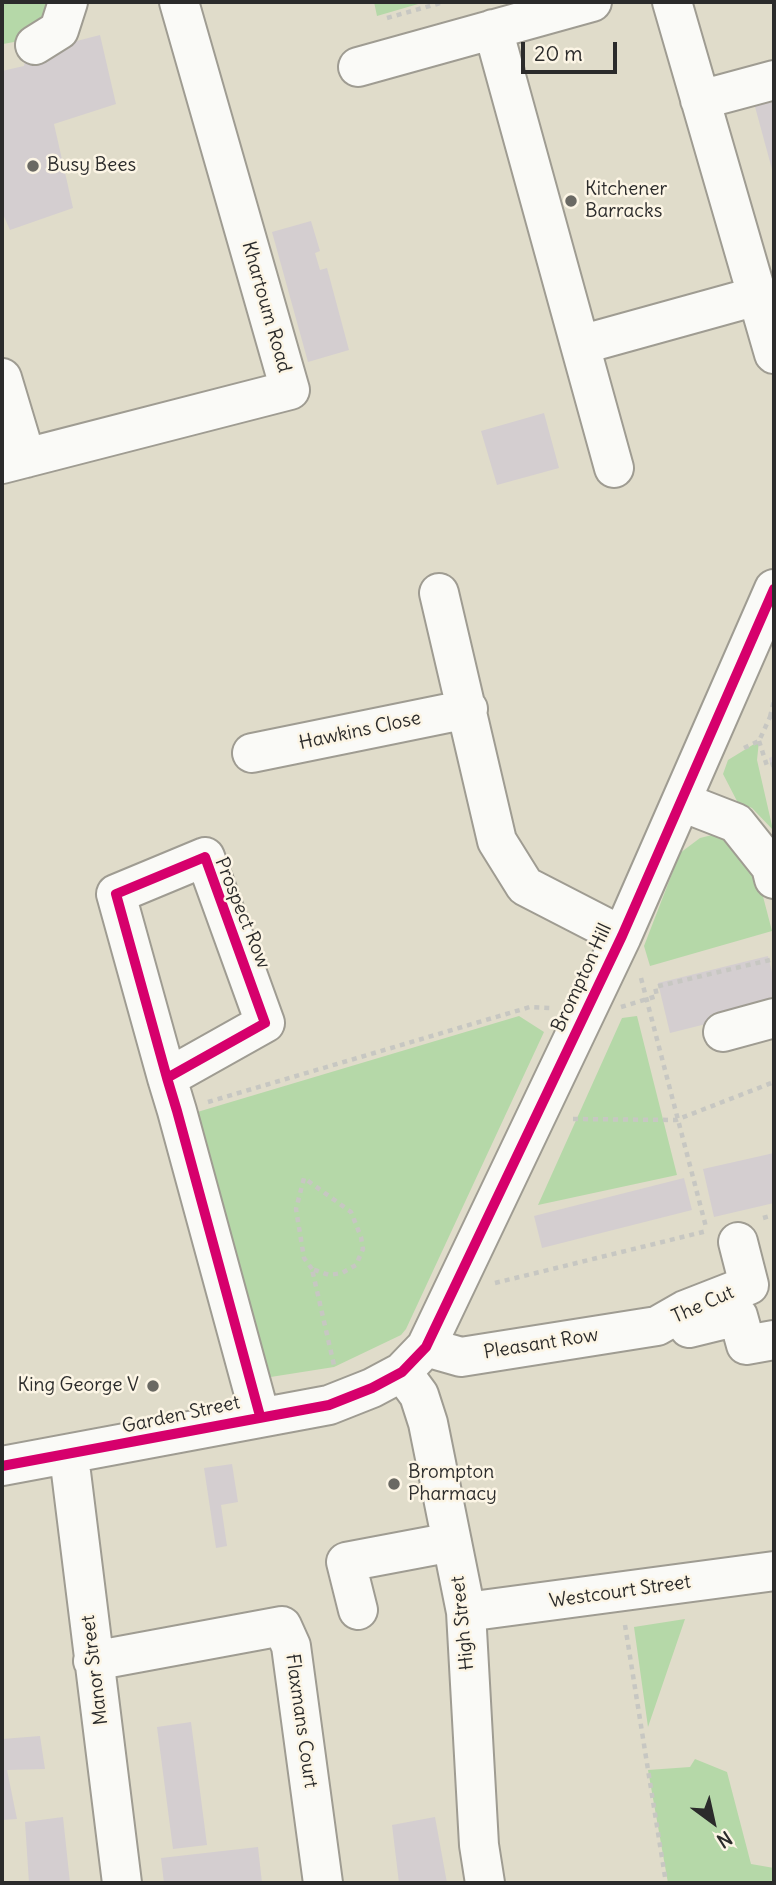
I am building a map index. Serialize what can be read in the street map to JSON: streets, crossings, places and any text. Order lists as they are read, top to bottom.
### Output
{
  "streets": {
    "street": [
      "Khartoum Road",
      "Hawkins Close",
      "Prospect Row",
      "Brompton Hill",
      "The Cut",
      "Pleasant Row",
      "Garden Street",
      "Westcourt Street",
      "High Street",
      "Manor Street",
      "Flaxmans Court"
    ]
  },
  "crossings": [
    ["Prospect Row", "Brompton Hill"],
    ["Prospect Row", "Garden Street"],
    ["Brompton Hill", "Pleasant Row"],
    ["Brompton Hill", "Garden Street"],
    ["Brompton Hill", "High Street"],
    ["The Cut", "Pleasant Row"],
    ["Pleasant Row", "Garden Street"],
    ["Pleasant Row", "High Street"],
    ["Garden Street", "High Street"],
    ["Garden Street", "Manor Street"],
    ["Westcourt Street", "High Street"],
    ["Manor Street", "Flaxmans Court"]
  ],
  "places": [
    "Busy Bees",
    "Kitchener Barracks",
    "King George V",
    "Brompton Pharmacy"
  ],
  "scale_bar": "20 m",
  "north": "bottom right"
}
